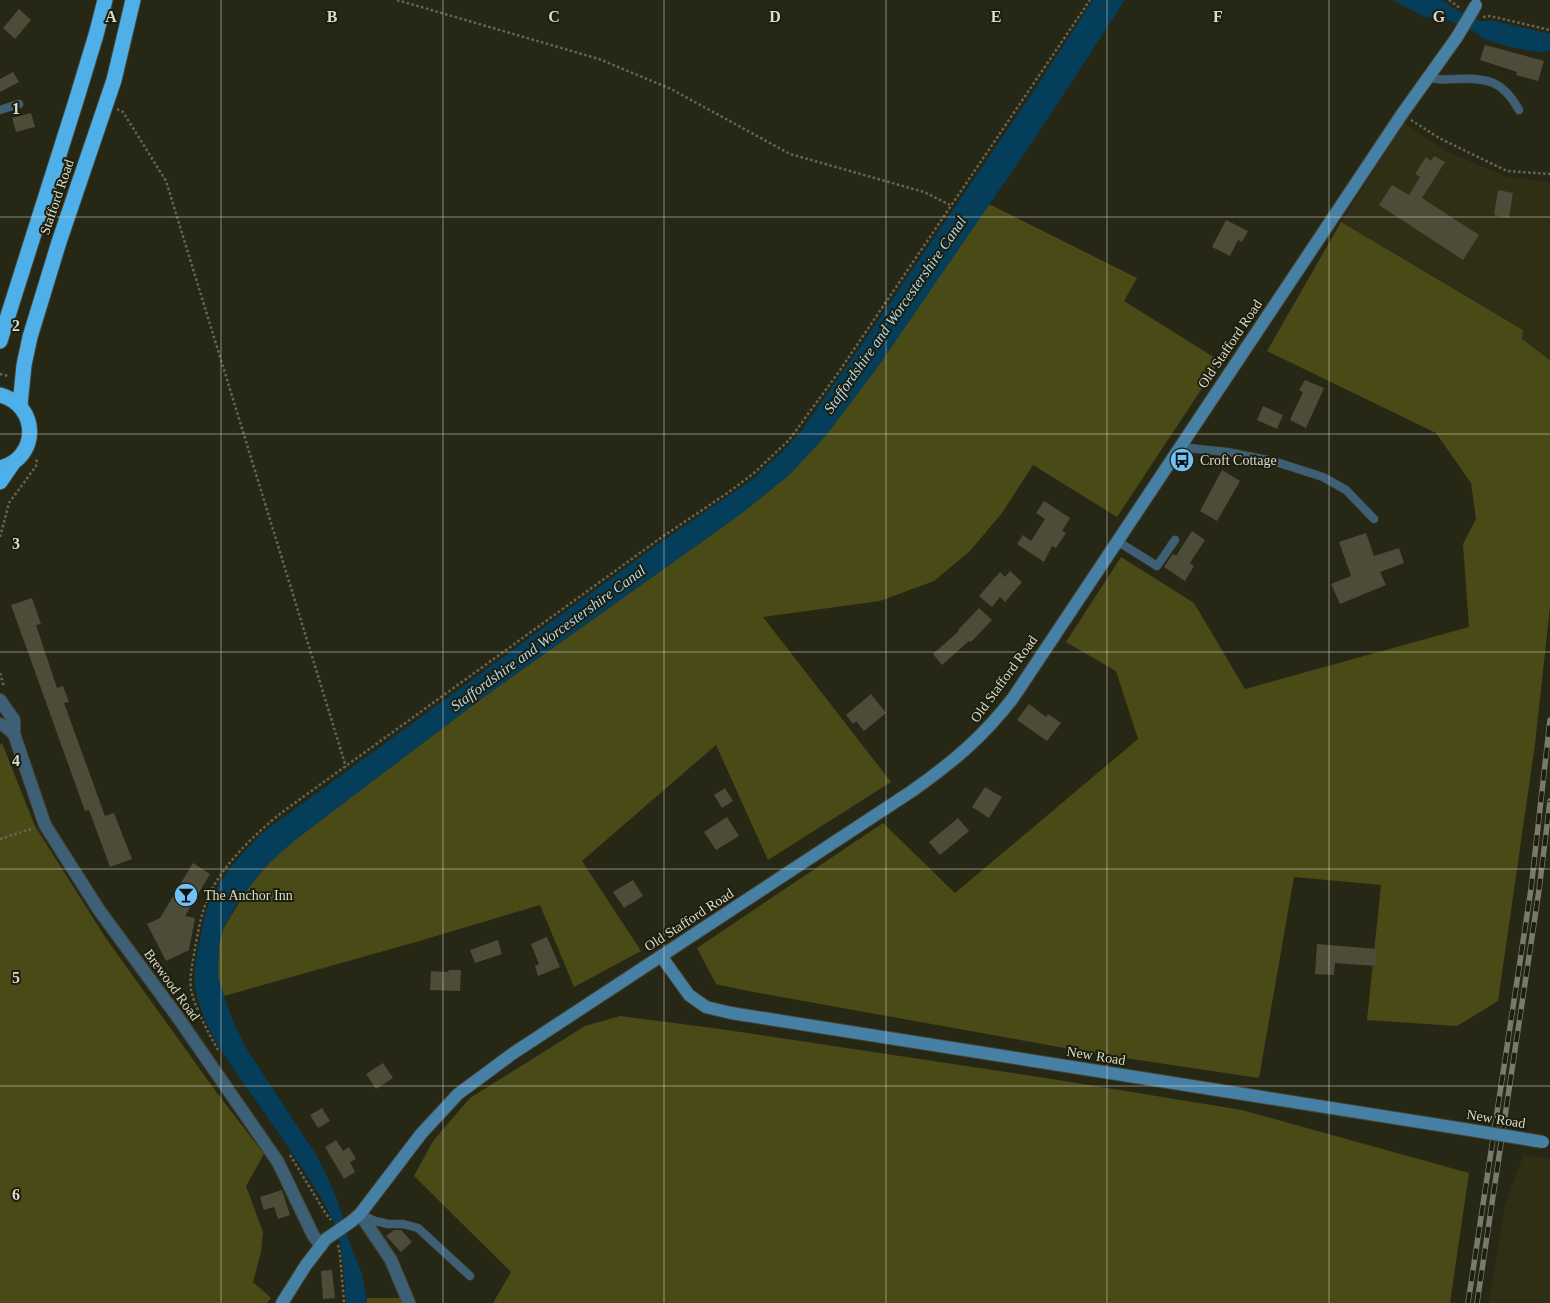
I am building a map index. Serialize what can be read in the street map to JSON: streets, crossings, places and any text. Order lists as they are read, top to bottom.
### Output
{
  "streets": {
    "highway": ["Stafford Road"],
    "street": ["Old Stafford Road", "Brewood Road", "New Road"]
  },
  "crossings": [
    ["Old Stafford Road", "Brewood Road"],
    ["Old Stafford Road", "New Road"]
  ],
  "water": ["Staffordshire and Worcestershire Canal"],
  "places": {
    "bus stop": ["Croft Cottage"],
    "bar": ["The Anchor Inn"]
  },
  "grid": {
    "columns": [
      "A",
      "B",
      "C",
      "D",
      "E",
      "F",
      "G"
    ],
    "rows": [
      "1",
      "2",
      "3",
      "4",
      "5",
      "6"
    ]
  }
}
